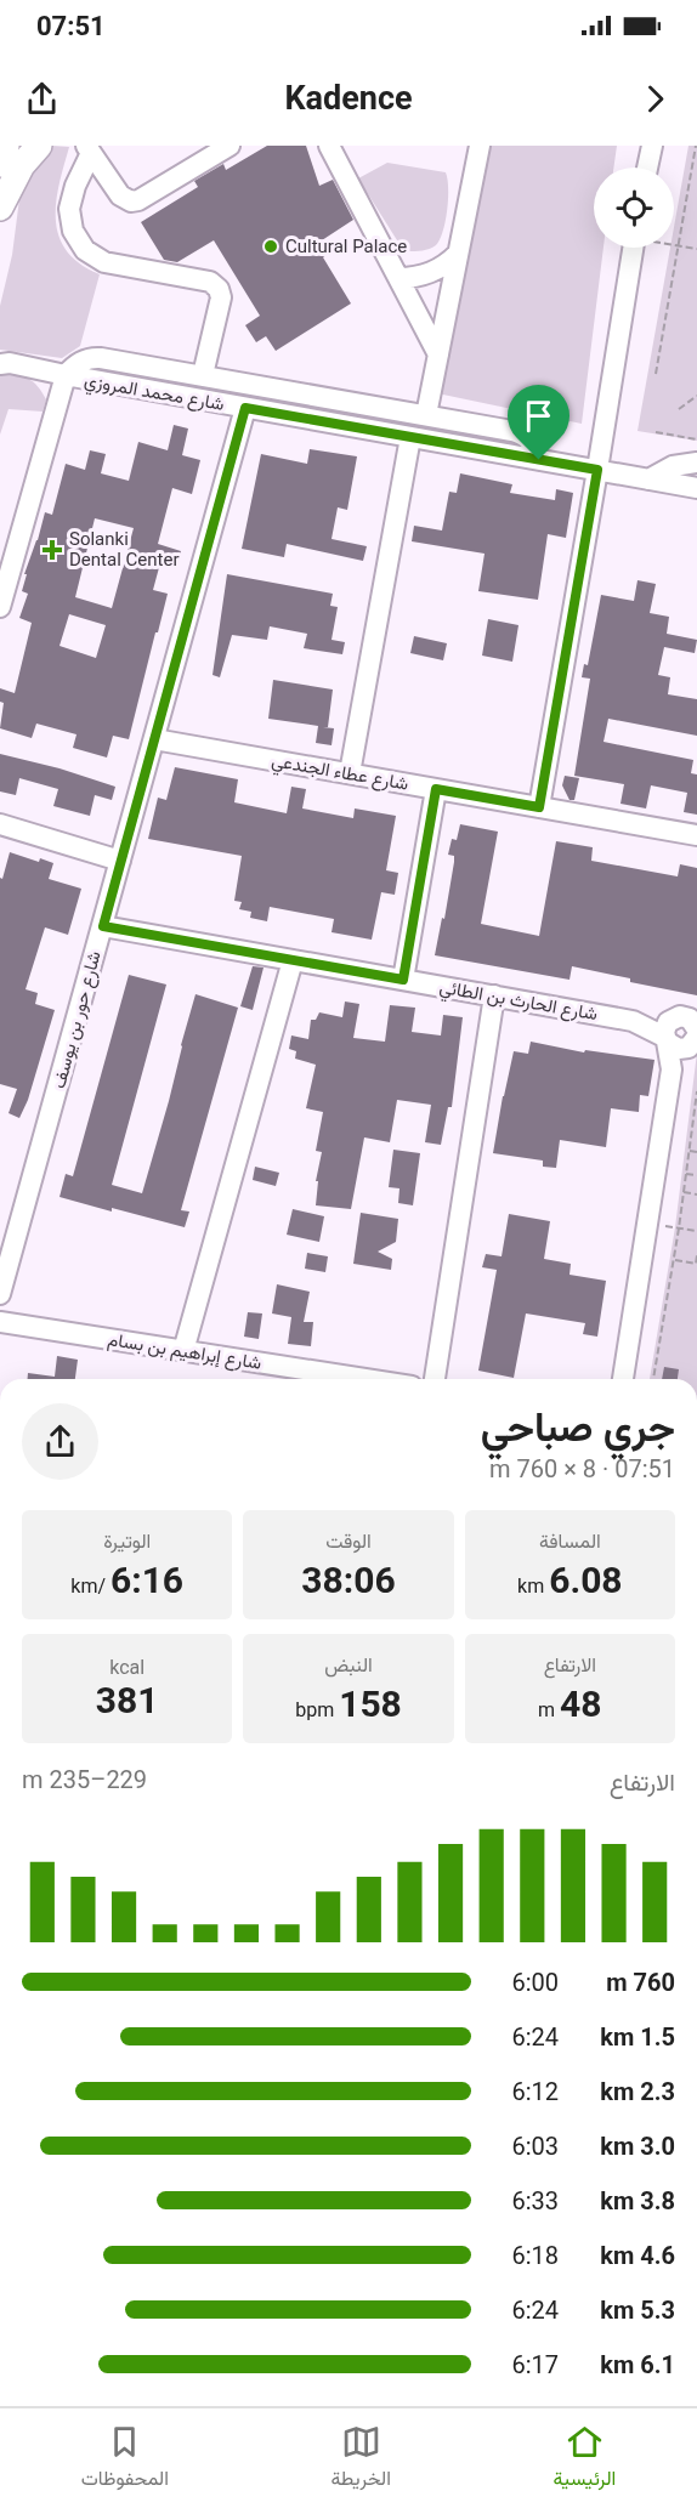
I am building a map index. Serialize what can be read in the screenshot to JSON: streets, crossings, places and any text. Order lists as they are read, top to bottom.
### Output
{
  "streets": {
    "street": [
      "شارع محمد المروزي",
      "شارع عطاء الجندعي",
      "شارع الحارث بن الطائي",
      "شارع حور بن يوسف",
      "شارع إبراهيم بن بسام"
    ]
  },
  "crossings": [
    ["شارع محمد المروزي", "شارع حور بن يوسف"],
    ["شارع عطاء الجندعي", "شارع حور بن يوسف"],
    ["شارع الحارث بن الطائي", "شارع حور بن يوسف"]
  ],
  "places": {
    "other": ["Cultural Palace"],
    "health": ["Solanki Dental Center"]
  },
  "page": {
    "status": "07:51",
    "header": "Kadence",
    "heading": ["جري صباحي", "07:51 · 8 × 760 m"],
    "stats": [
      ["المسافة", "6.08 km"],
      ["الوقت", "38:06"],
      ["الوتيرة", "6:16 /km"],
      ["الارتفاع", "48 m"],
      ["النبض", "158 bpm"],
      ["kcal", "381"]
    ],
    "chart": ["الارتفاع", "229–235 m"],
    "list": [
      {
        "name": "760 m",
        "note": "6:00"
      },
      {
        "name": "1.5 km",
        "note": "6:24"
      },
      {
        "name": "2.3 km",
        "note": "6:12"
      },
      {
        "name": "3.0 km",
        "note": "6:03"
      },
      {
        "name": "3.8 km",
        "note": "6:33"
      },
      {
        "name": "4.6 km",
        "note": "6:18"
      },
      {
        "name": "5.3 km",
        "note": "6:24"
      },
      {
        "name": "6.1 km",
        "note": "6:17"
      }
    ],
    "tabs": ["الرئيسية", "الخريطة", "المحفوظات"]
  }
}
